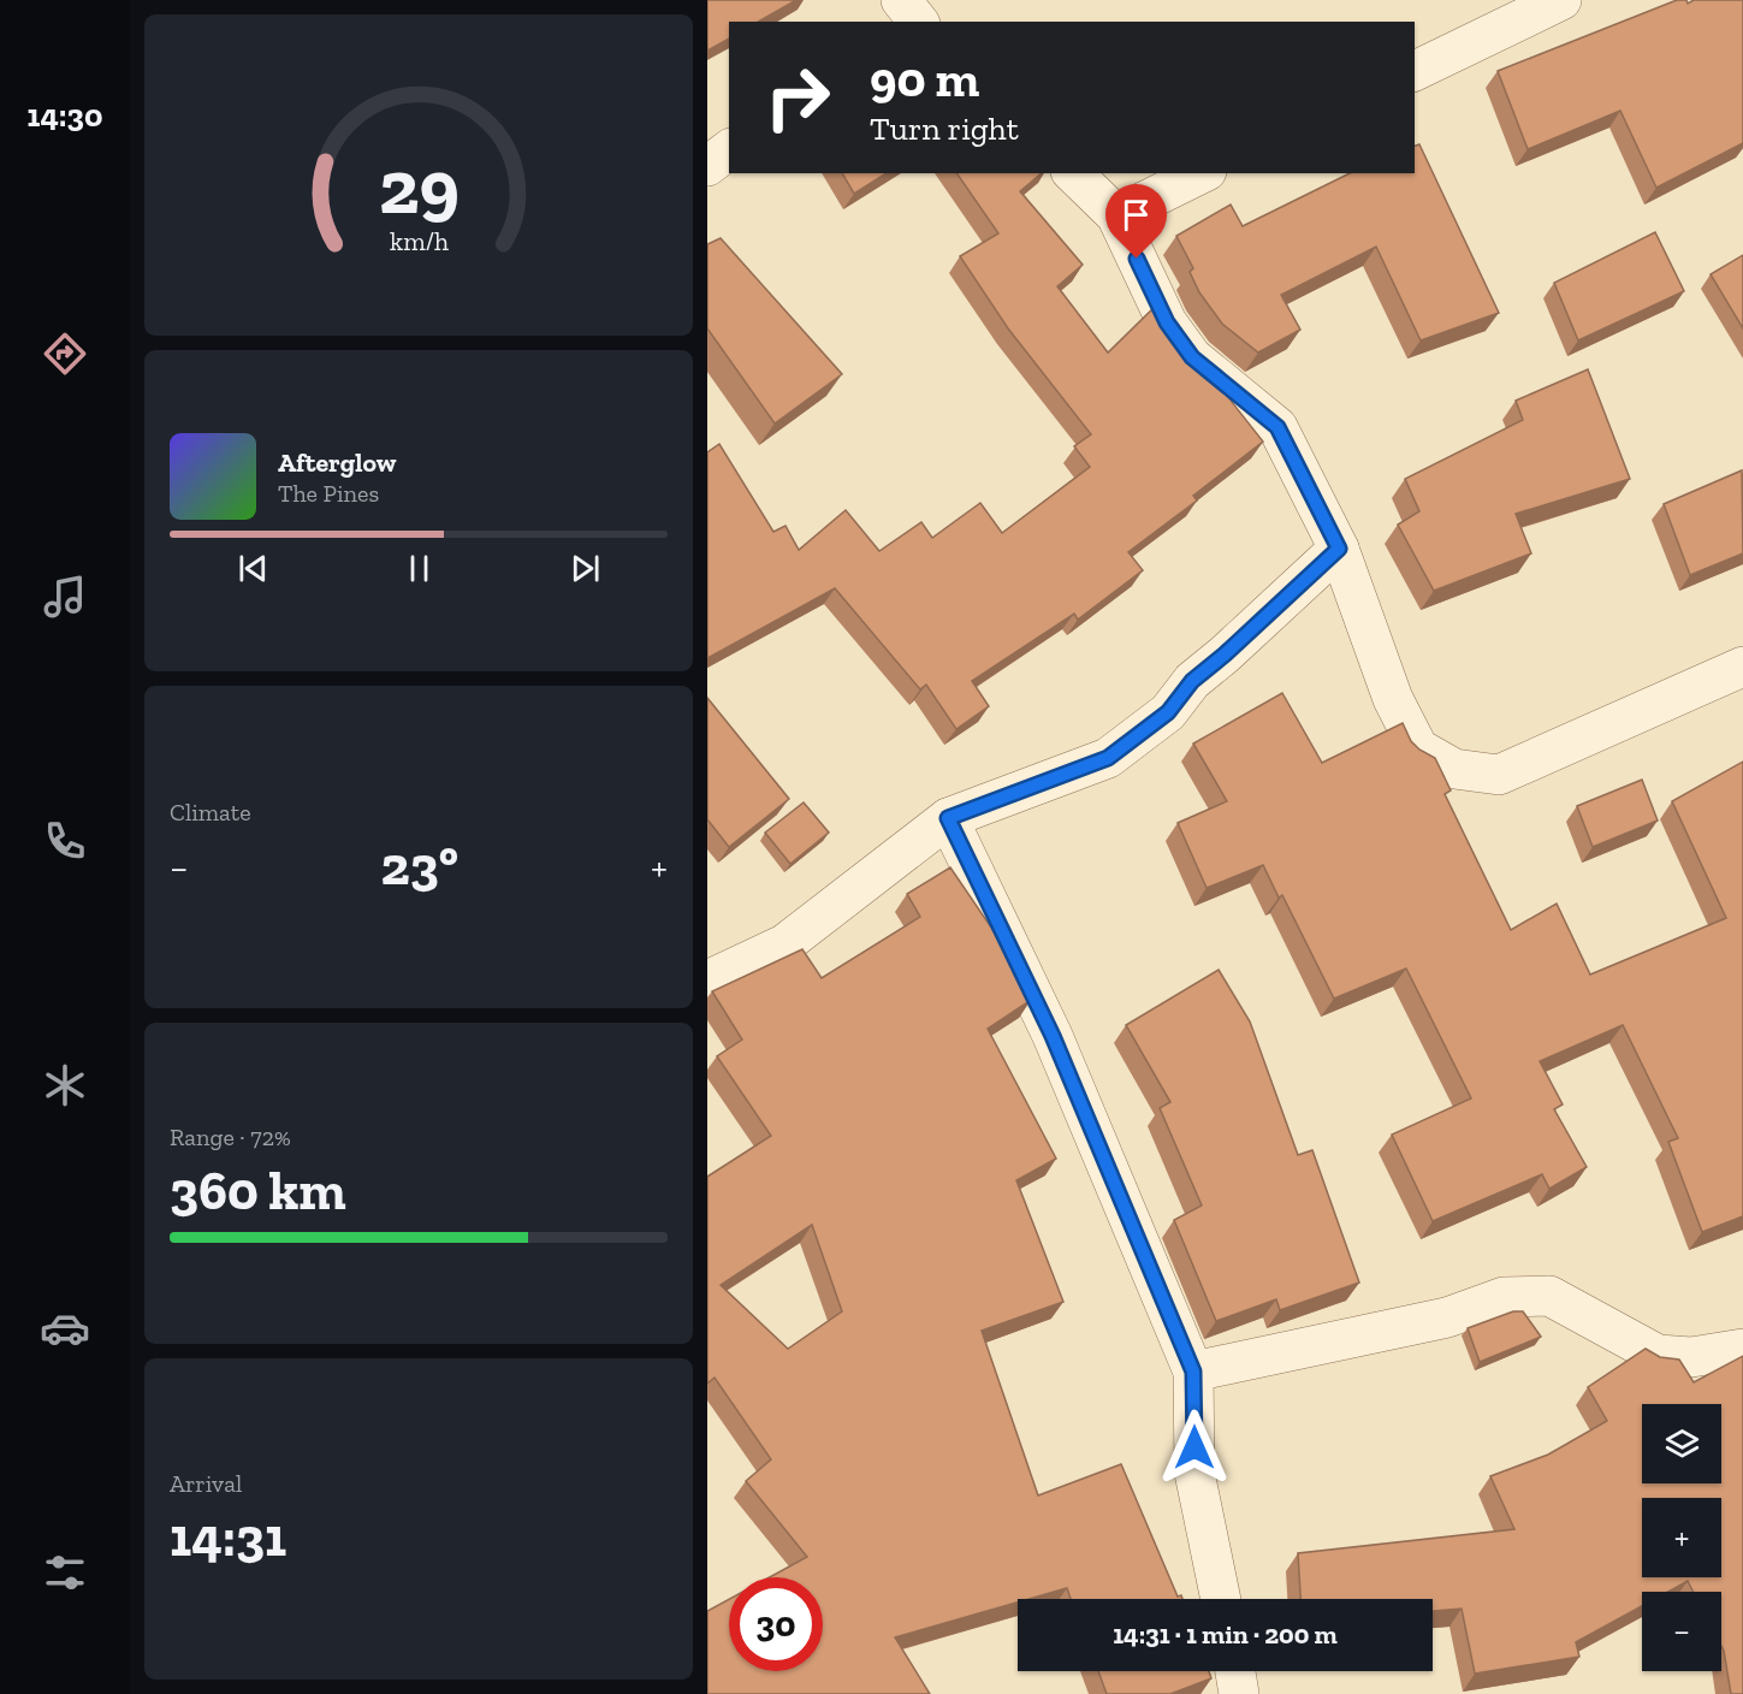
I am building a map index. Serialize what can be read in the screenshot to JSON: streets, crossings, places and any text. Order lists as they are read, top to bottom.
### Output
{
  "page": {
    "tabs": "14:30",
    "turn": ["90 m", "Turn right"],
    "song": ["Afterglow", "The Pines"],
    "tile": [
      "Climate",
      ["Range · 72%", "360 km"],
      ["Arrival", "14:31"]
    ],
    "heat": ["−", "23°", "+"],
    "map_buttons": ["+", "−"],
    "limit": "30",
    "trip": "14:31 · 1 min · 200 m",
    "gauge": ["29", "km/h"]
  }
}
